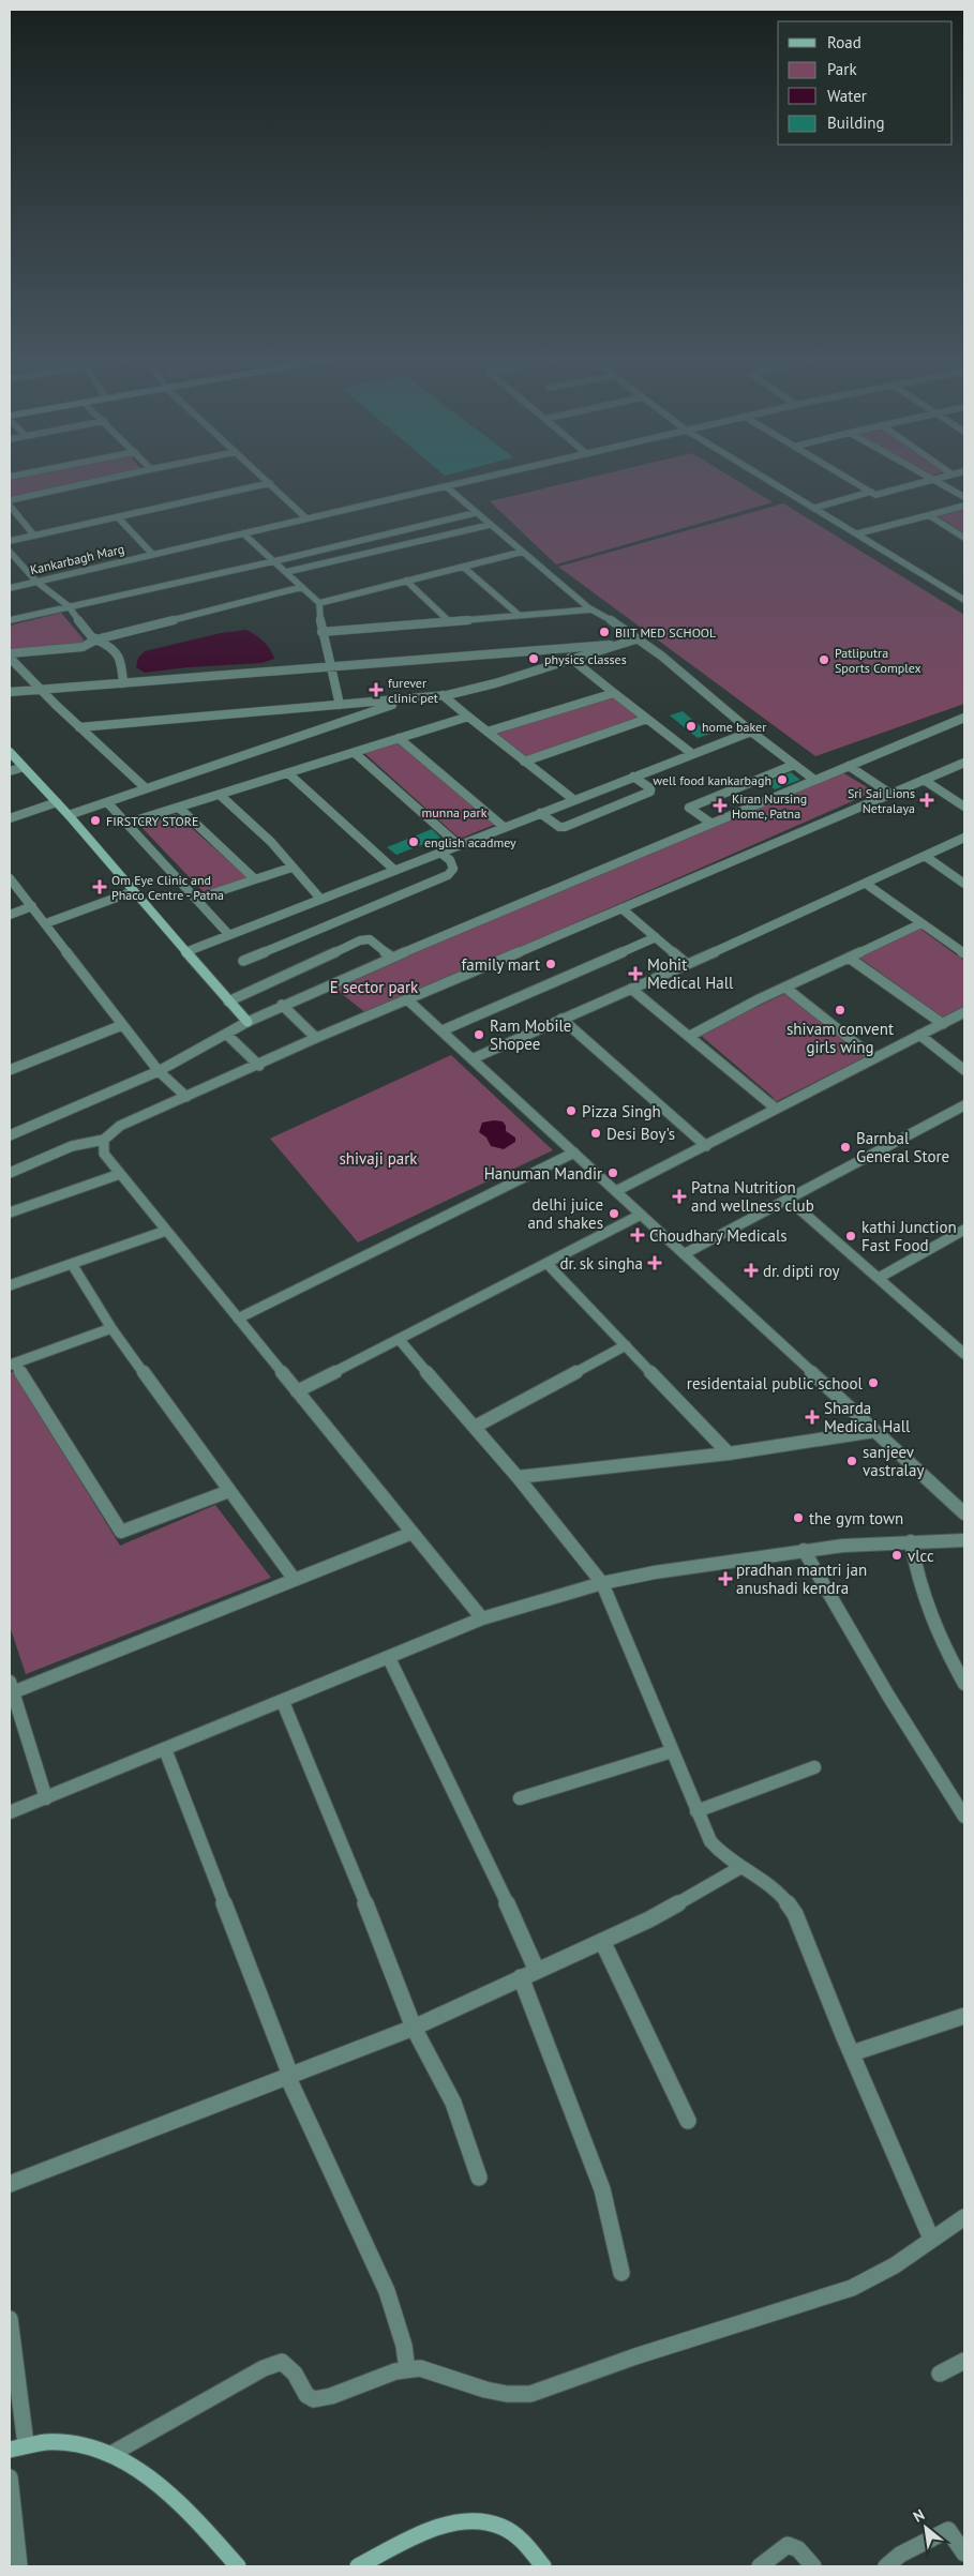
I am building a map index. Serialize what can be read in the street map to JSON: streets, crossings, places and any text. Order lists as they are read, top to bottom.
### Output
{
  "streets": {
    "street": ["Kankarbagh Marg"]
  },
  "parks": ["munna park", "E sector park", "shivaji park"],
  "places": {
    "other": [
      "BIIT MED SCHOOL",
      "physics classes",
      "Patliputra Sports Complex",
      "home baker",
      "well food kankarbagh",
      "FIRSTCRY STORE",
      "english acadmey",
      "family mart",
      "shivam convent girls wing",
      "Ram Mobile Shopee",
      "Pizza Singh",
      "Desi Boy's",
      "Barnbal General Store",
      "Hanuman Mandir",
      "delhi juice and shakes",
      "kathi Junction Fast Food",
      "residentaial public school",
      "sanjeev vastralay",
      "the gym town",
      "vlcc"
    ],
    "health": [
      "furever clinic pet",
      "Sri Sai Lions Netralaya",
      "Kiran Nursing Home, Patna",
      "Om Eye Clinic and Phaco Centre - Patna",
      "Mohit Medical Hall",
      "Patna Nutrition and wellness club",
      "Choudhary Medicals",
      "dr. sk singha",
      "dr. dipti roy",
      "Sharda Medical Hall",
      "pradhan mantri jan anushadi kendra"
    ]
  },
  "legend": [
    "Road",
    "Park",
    "Water",
    "Building"
  ],
  "north": "top left"
}
